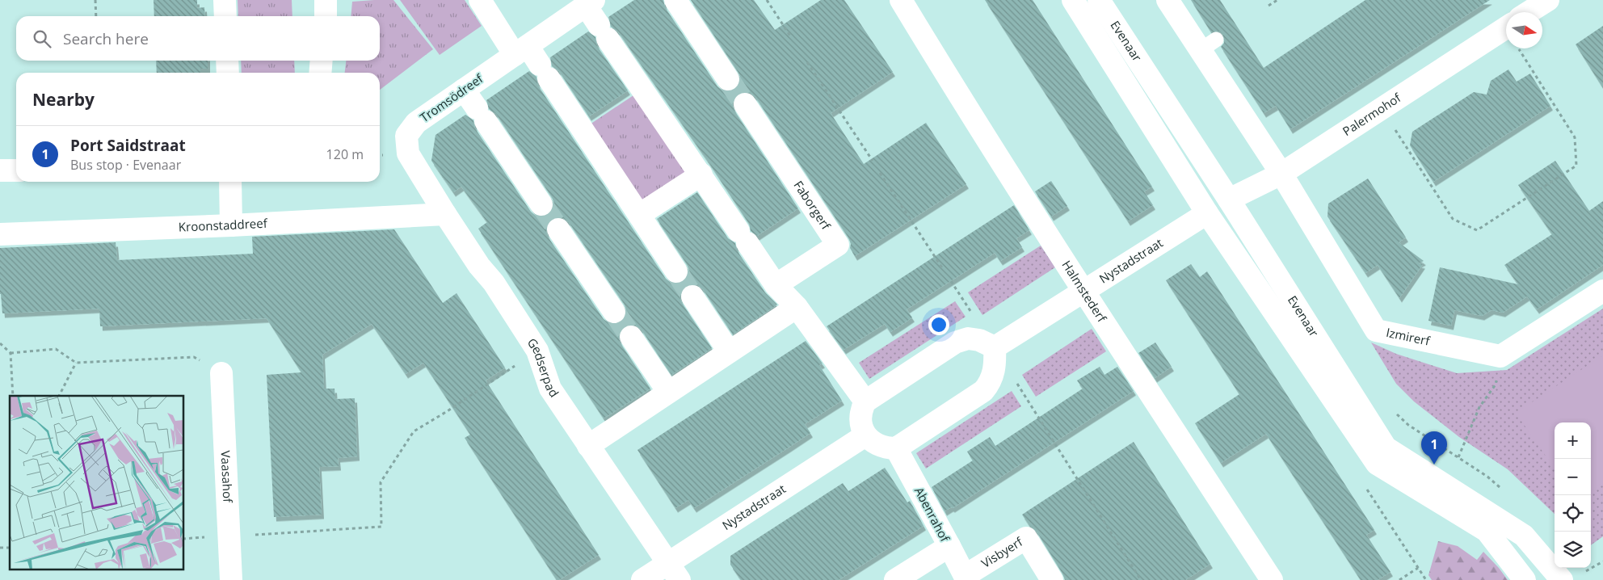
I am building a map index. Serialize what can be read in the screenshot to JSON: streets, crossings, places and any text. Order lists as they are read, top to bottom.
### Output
{
  "streets": {
    "street": [
      "Evenaar",
      "Tromsödreef",
      "Palermohof",
      "Faborgerf",
      "Kroonstaddreef",
      "Nystadstraat",
      "Halmstederf",
      "Izmirerf",
      "Gedserpad",
      "Vaasahof",
      "Abenrahof",
      "Visbyerf"
    ]
  },
  "crossings": [
    ["Evenaar", "Palermohof"],
    ["Evenaar", "Nystadstraat"],
    ["Tromsödreef", "Gedserpad"],
    ["Palermohof", "Nystadstraat"],
    ["Palermohof", "Izmirerf"],
    ["Kroonstaddreef", "Gedserpad"],
    ["Nystadstraat", "Halmstederf"],
    ["Nystadstraat", "Gedserpad"],
    ["Abenrahof", "Visbyerf"]
  ],
  "north": "right",
  "page": {
    "search": "Search here",
    "heading": "Nearby",
    "list": [
      {
        "mark": "1",
        "name": "Port Saidstraat",
        "note": "Bus stop · Evenaar",
        "value": "120 m"
      }
    ],
    "map_buttons": ["+", "−"],
    "pins": "1"
  }
}
